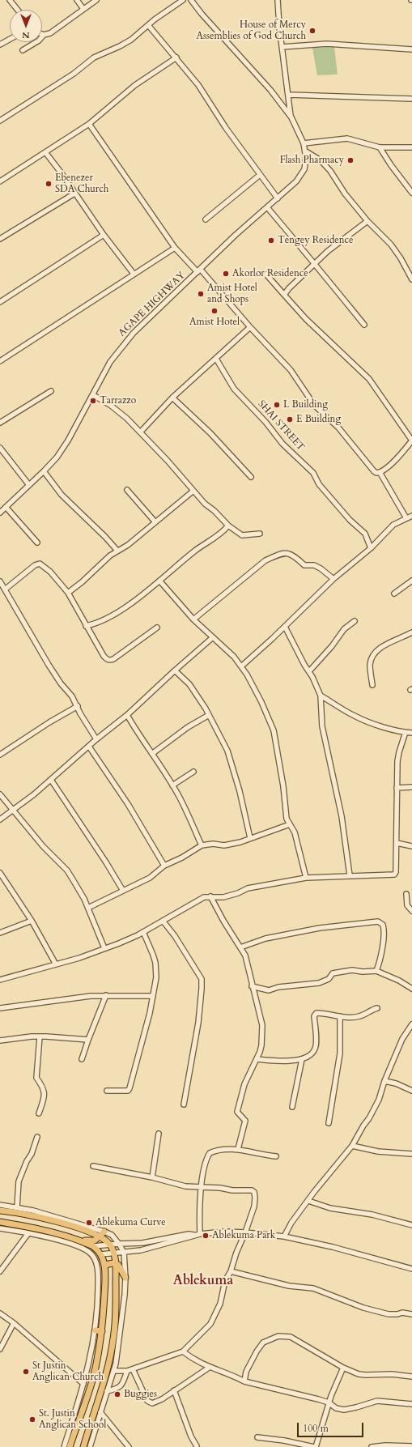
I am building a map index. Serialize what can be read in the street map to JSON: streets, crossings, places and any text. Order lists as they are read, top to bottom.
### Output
{
  "streets": {
    "street": ["AGAPE HIGHWAY", "SHAI STREET"]
  },
  "districts": ["Ablekuma"],
  "places": [
    "House of Mercy Assemblies of God Church",
    "Flash Pharmacy",
    "Ebenezer SDA Church",
    "Tengey Residence",
    "Akorlor Residence",
    "Amist Hotel and Shops",
    "Amist Hotel",
    "Tarrazzo",
    "L Building",
    "E Building",
    "Ablekuma Curve",
    "Ablekuma Park",
    "St Justin Anglican Church",
    "Buggies",
    "St. Justin Anglican School"
  ],
  "scale_bar": "100 m",
  "north": "bottom"
}
